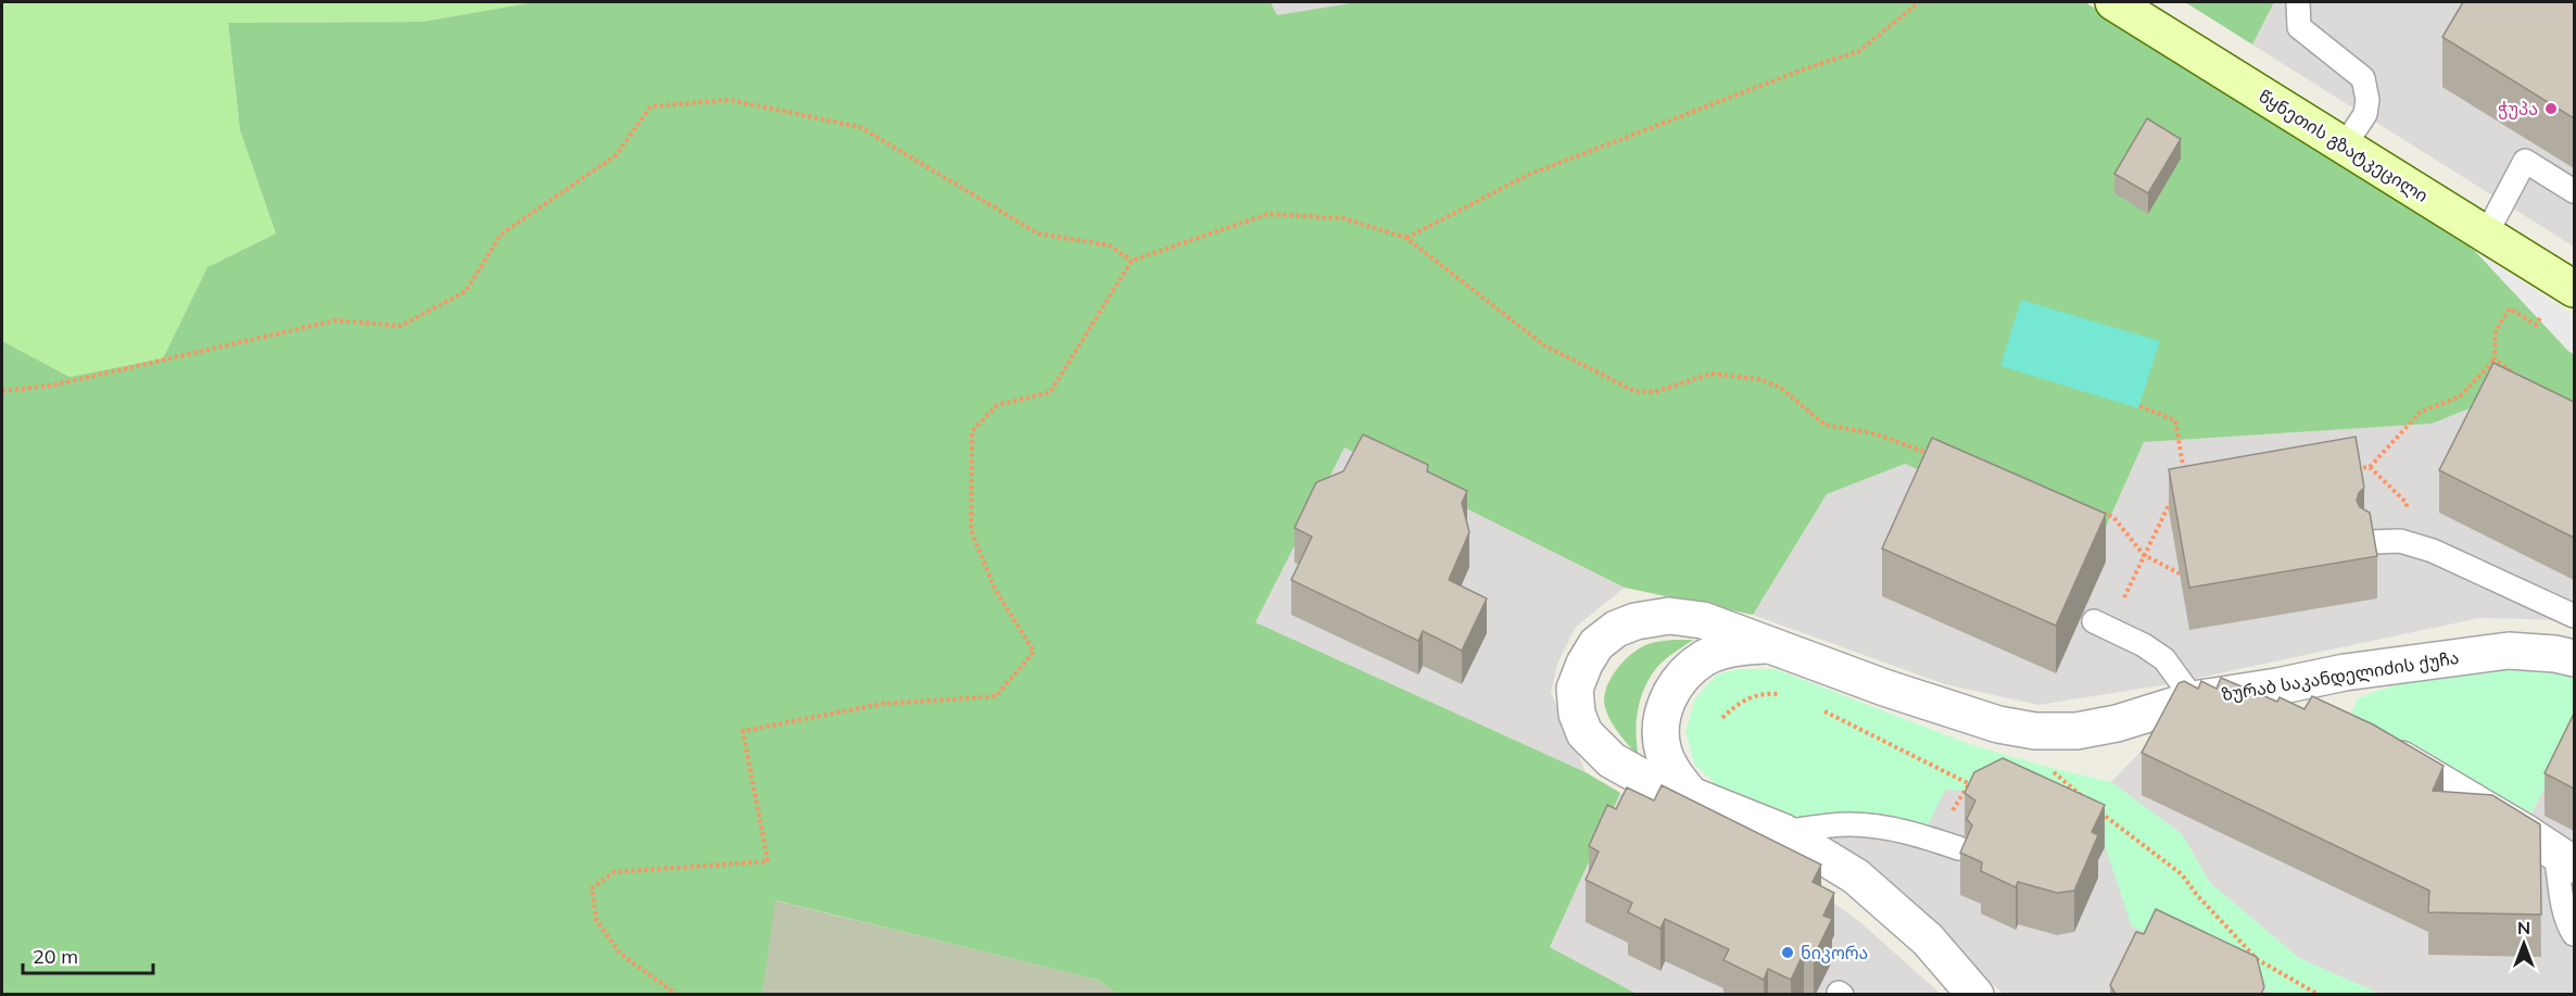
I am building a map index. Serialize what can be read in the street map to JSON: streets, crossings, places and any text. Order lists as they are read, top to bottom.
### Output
{
  "streets": {
    "main road": ["წყნეთის გზატკეცილი"],
    "street": ["ზურაბ საკანდელიძის ქუჩა"]
  },
  "places": ["ჭუპა", "ნიკორა"],
  "scale_bar": "20 m",
  "north": "top"
}
